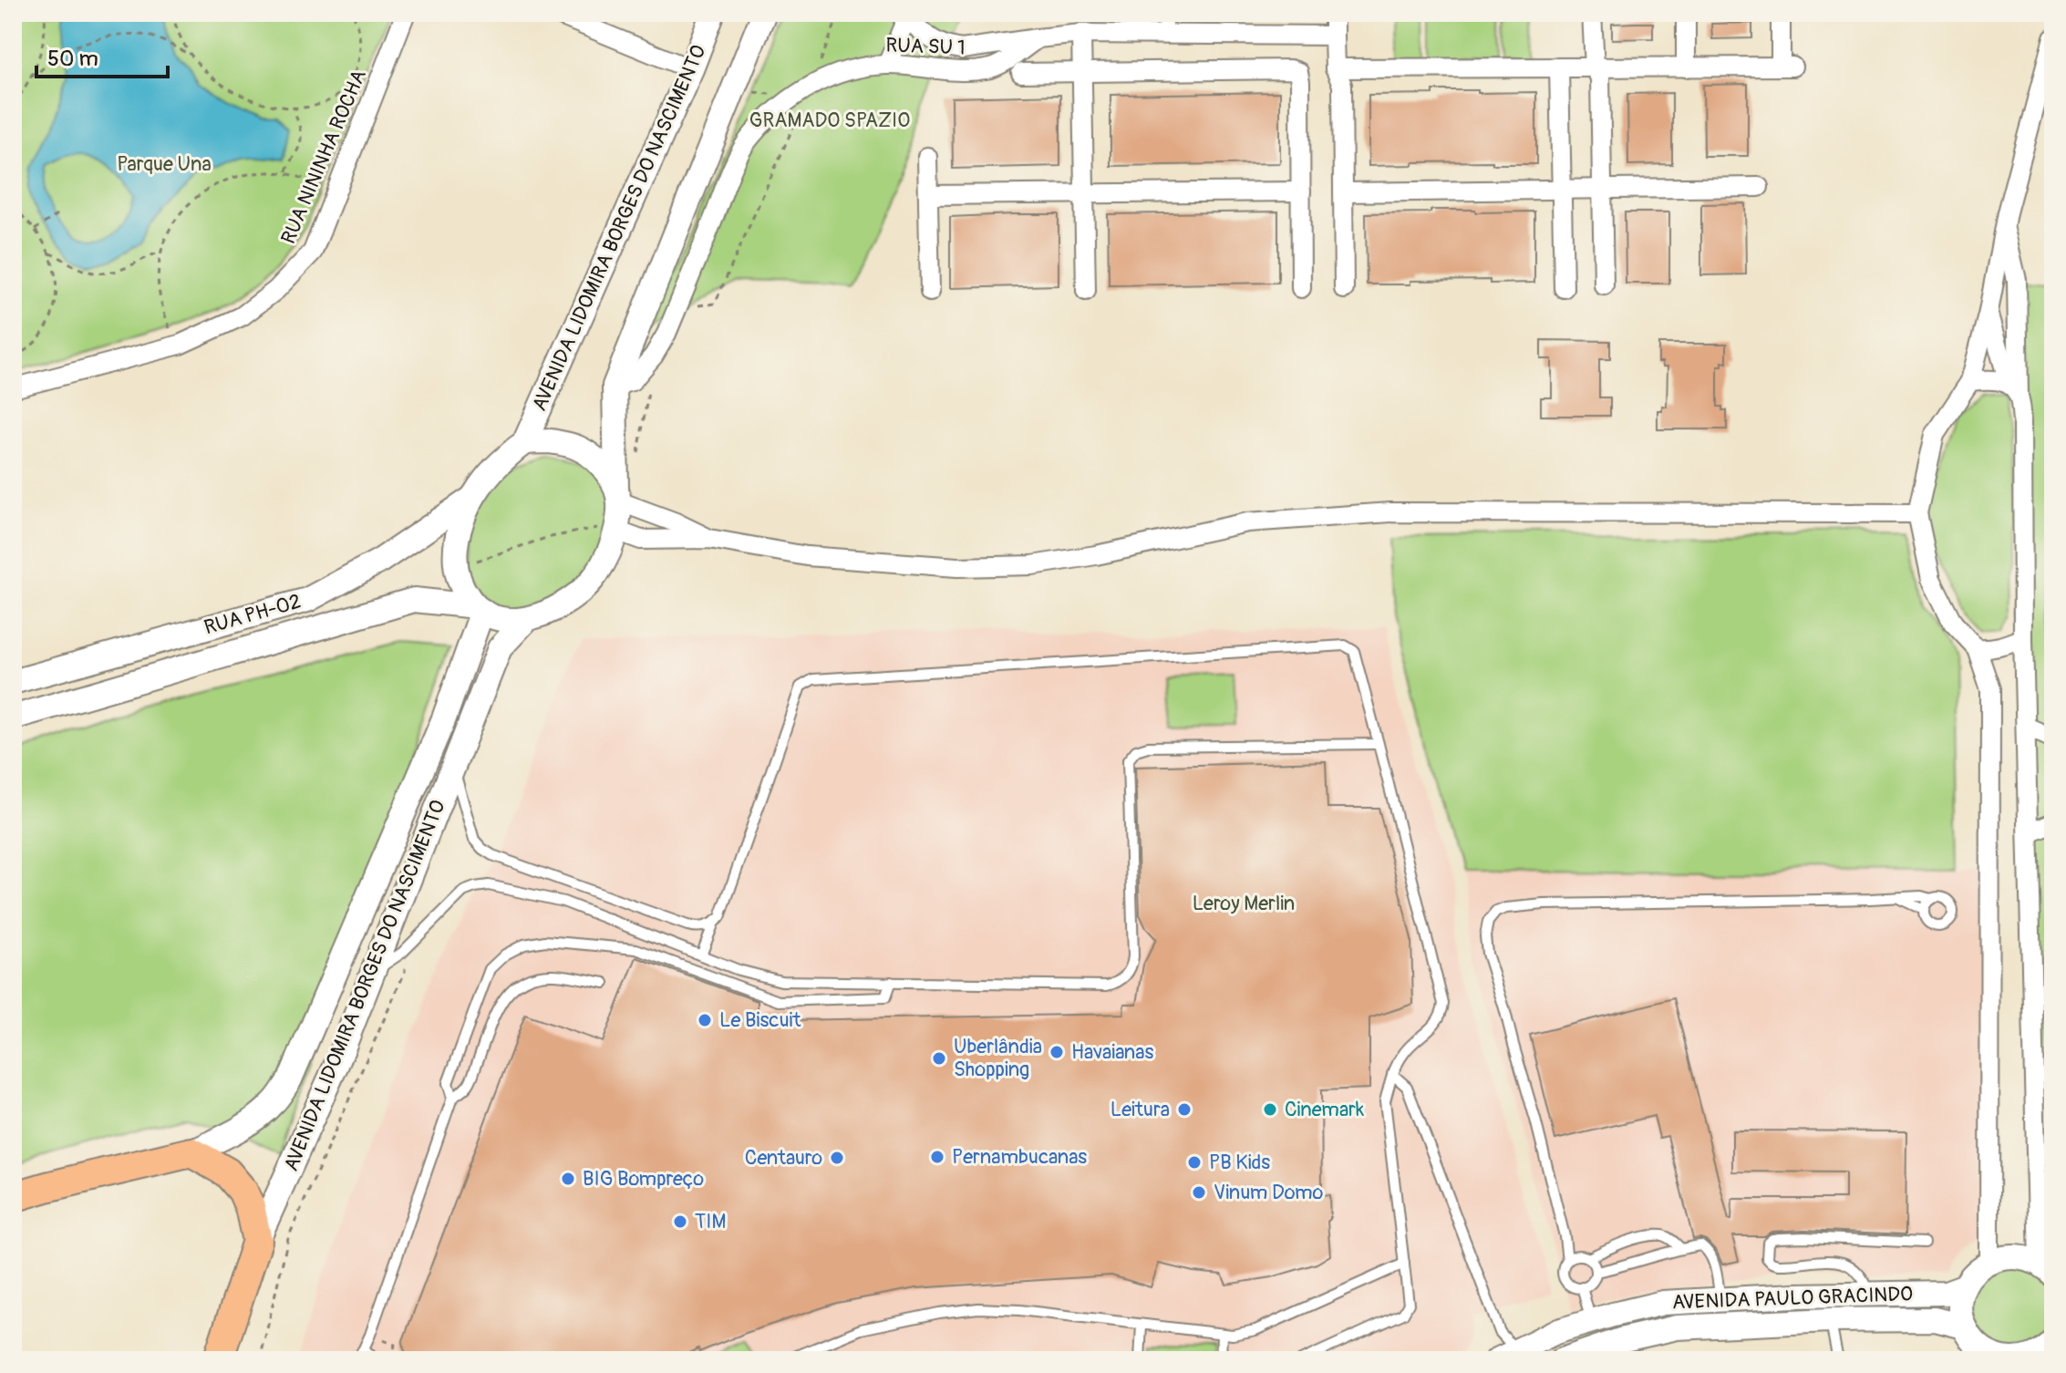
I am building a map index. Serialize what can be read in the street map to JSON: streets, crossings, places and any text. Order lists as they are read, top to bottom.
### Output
{
  "streets": {
    "main road": ["AVENIDA LIDOMIRA BORGES DO NASCIMENTO"],
    "street": [
      "RUA SU 1",
      "RUA NININHA ROCHA",
      "RUA PH-02",
      "AVENIDA PAULO GRACINDO"
    ]
  },
  "crossings": [
    ["AVENIDA LIDOMIRA BORGES DO NASCIMENTO", "RUA PH-02"]
  ],
  "parks": ["GRAMADO SPAZIO", "Parque Una", "Leroy Merlin"],
  "places": [
    "Le Biscuit",
    "Havaianas",
    "Uberlândia Shopping",
    "Leitura",
    "Cinemark",
    "Pernambucanas",
    "Centauro",
    "PB Kids",
    "BIG Bompreço",
    "Vinum Domo",
    "TIM"
  ],
  "scale_bar": "50 m"
}
